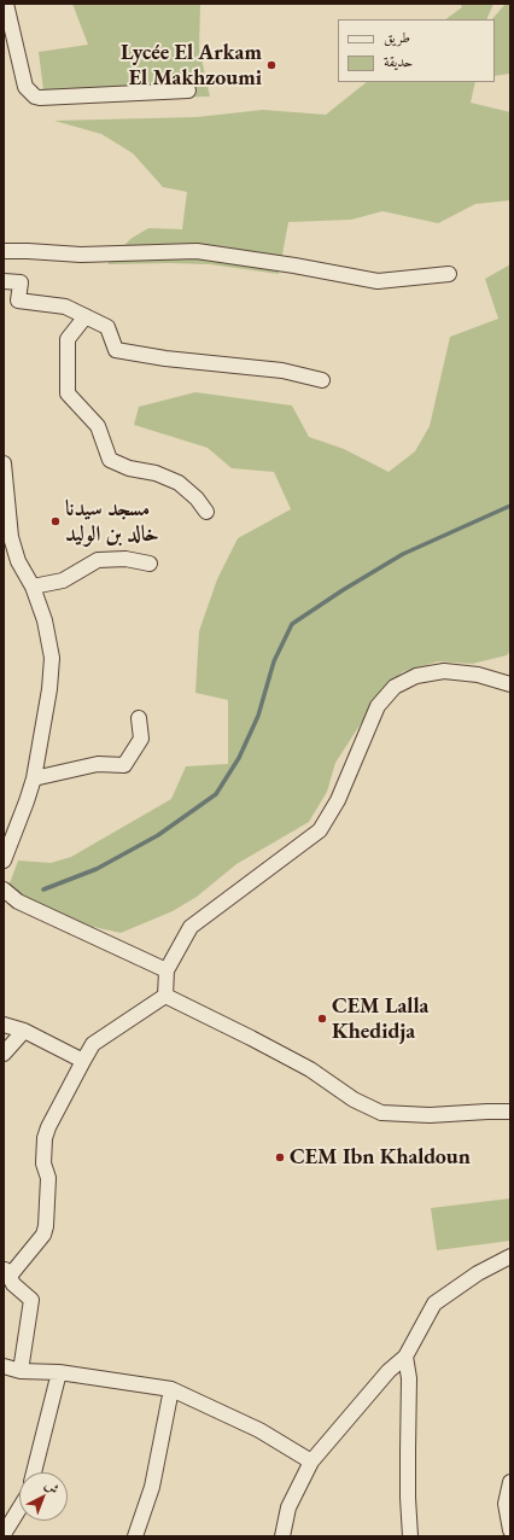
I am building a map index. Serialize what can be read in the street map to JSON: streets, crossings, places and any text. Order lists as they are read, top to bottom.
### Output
{
  "places": [
    "Lycée El Arkam El Makhzoumi",
    "مسجد سيدنا خالد بن الوليد",
    "CEM Lalla Khedidja",
    "CEM Ibn Khaldoun"
  ],
  "legend": ["طريق", "حديقة"],
  "north": "top right"
}
